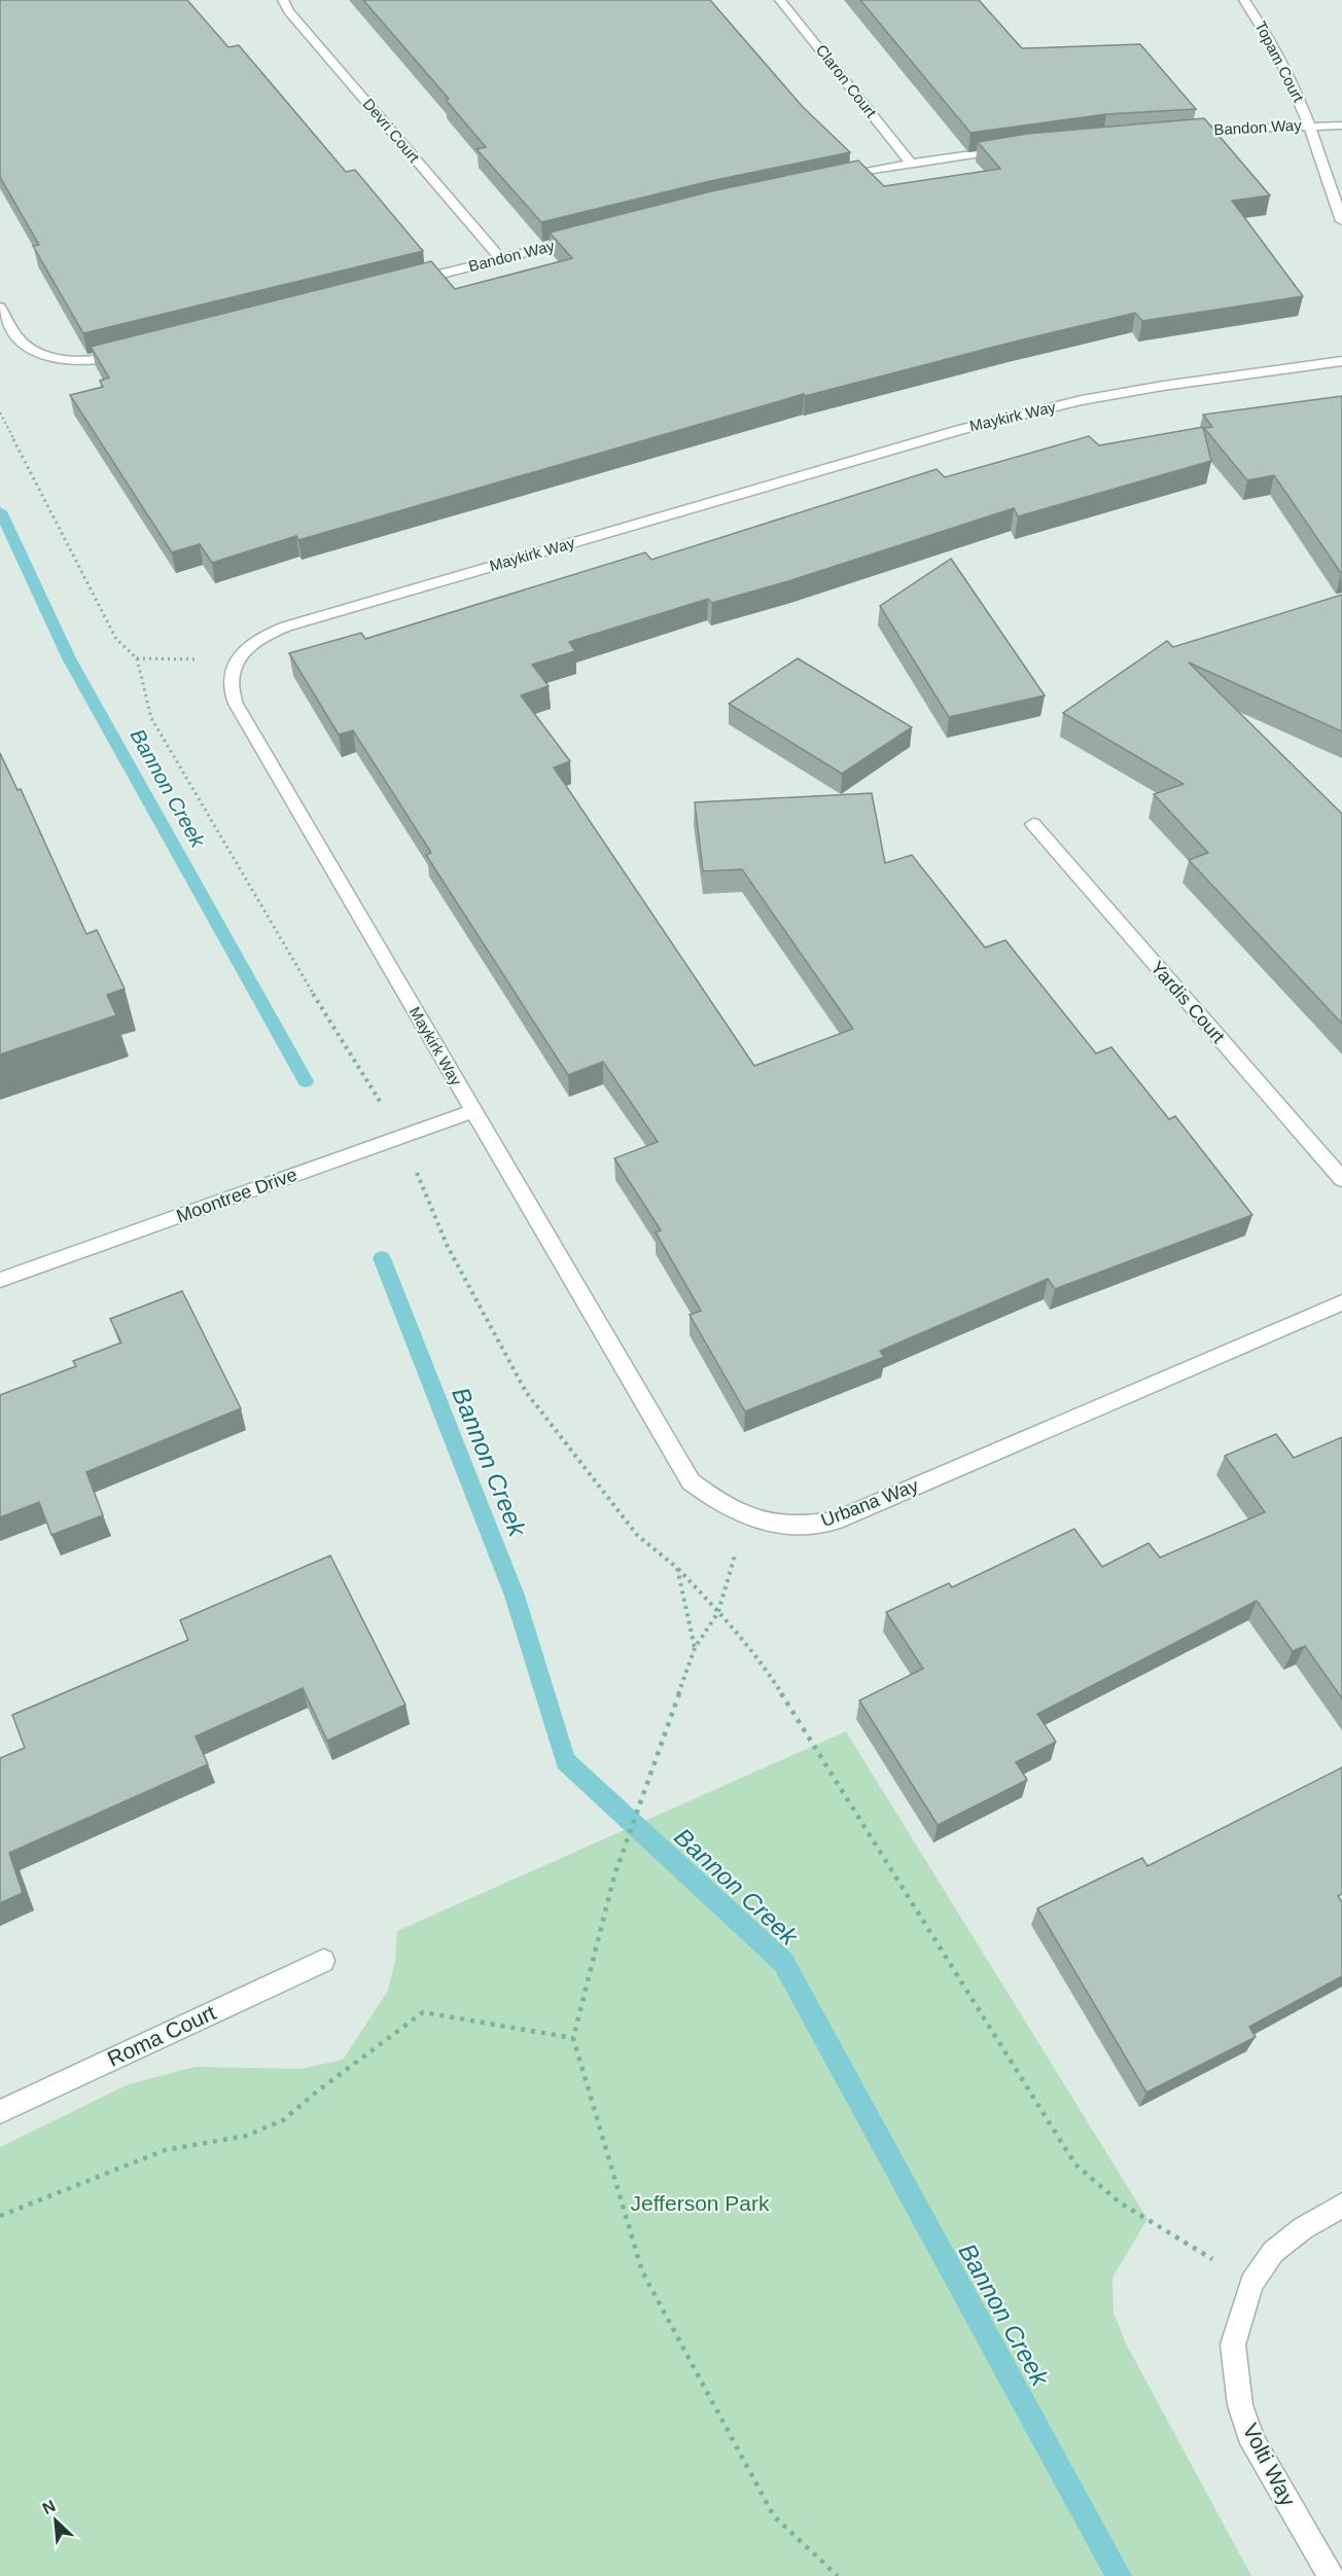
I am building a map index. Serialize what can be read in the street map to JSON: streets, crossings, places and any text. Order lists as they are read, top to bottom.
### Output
{
  "streets": {
    "street": [
      "Topam Court",
      "Claron Court",
      "Bandon Way",
      "Devri Court",
      "Maykirk Way",
      "Yardis Court",
      "Moontree Drive",
      "Urbana Way",
      "Roma Court",
      "Volti Way"
    ]
  },
  "crossings": [
    ["Topam Court", "Bandon Way"],
    ["Bandon Way", "Devri Court"],
    ["Maykirk Way", "Moontree Drive"],
    ["Maykirk Way", "Urbana Way"],
    ["Moontree Drive", "Urbana Way"]
  ],
  "water": ["Bannon Creek"],
  "parks": ["Jefferson Park"],
  "north": "top left"
}
